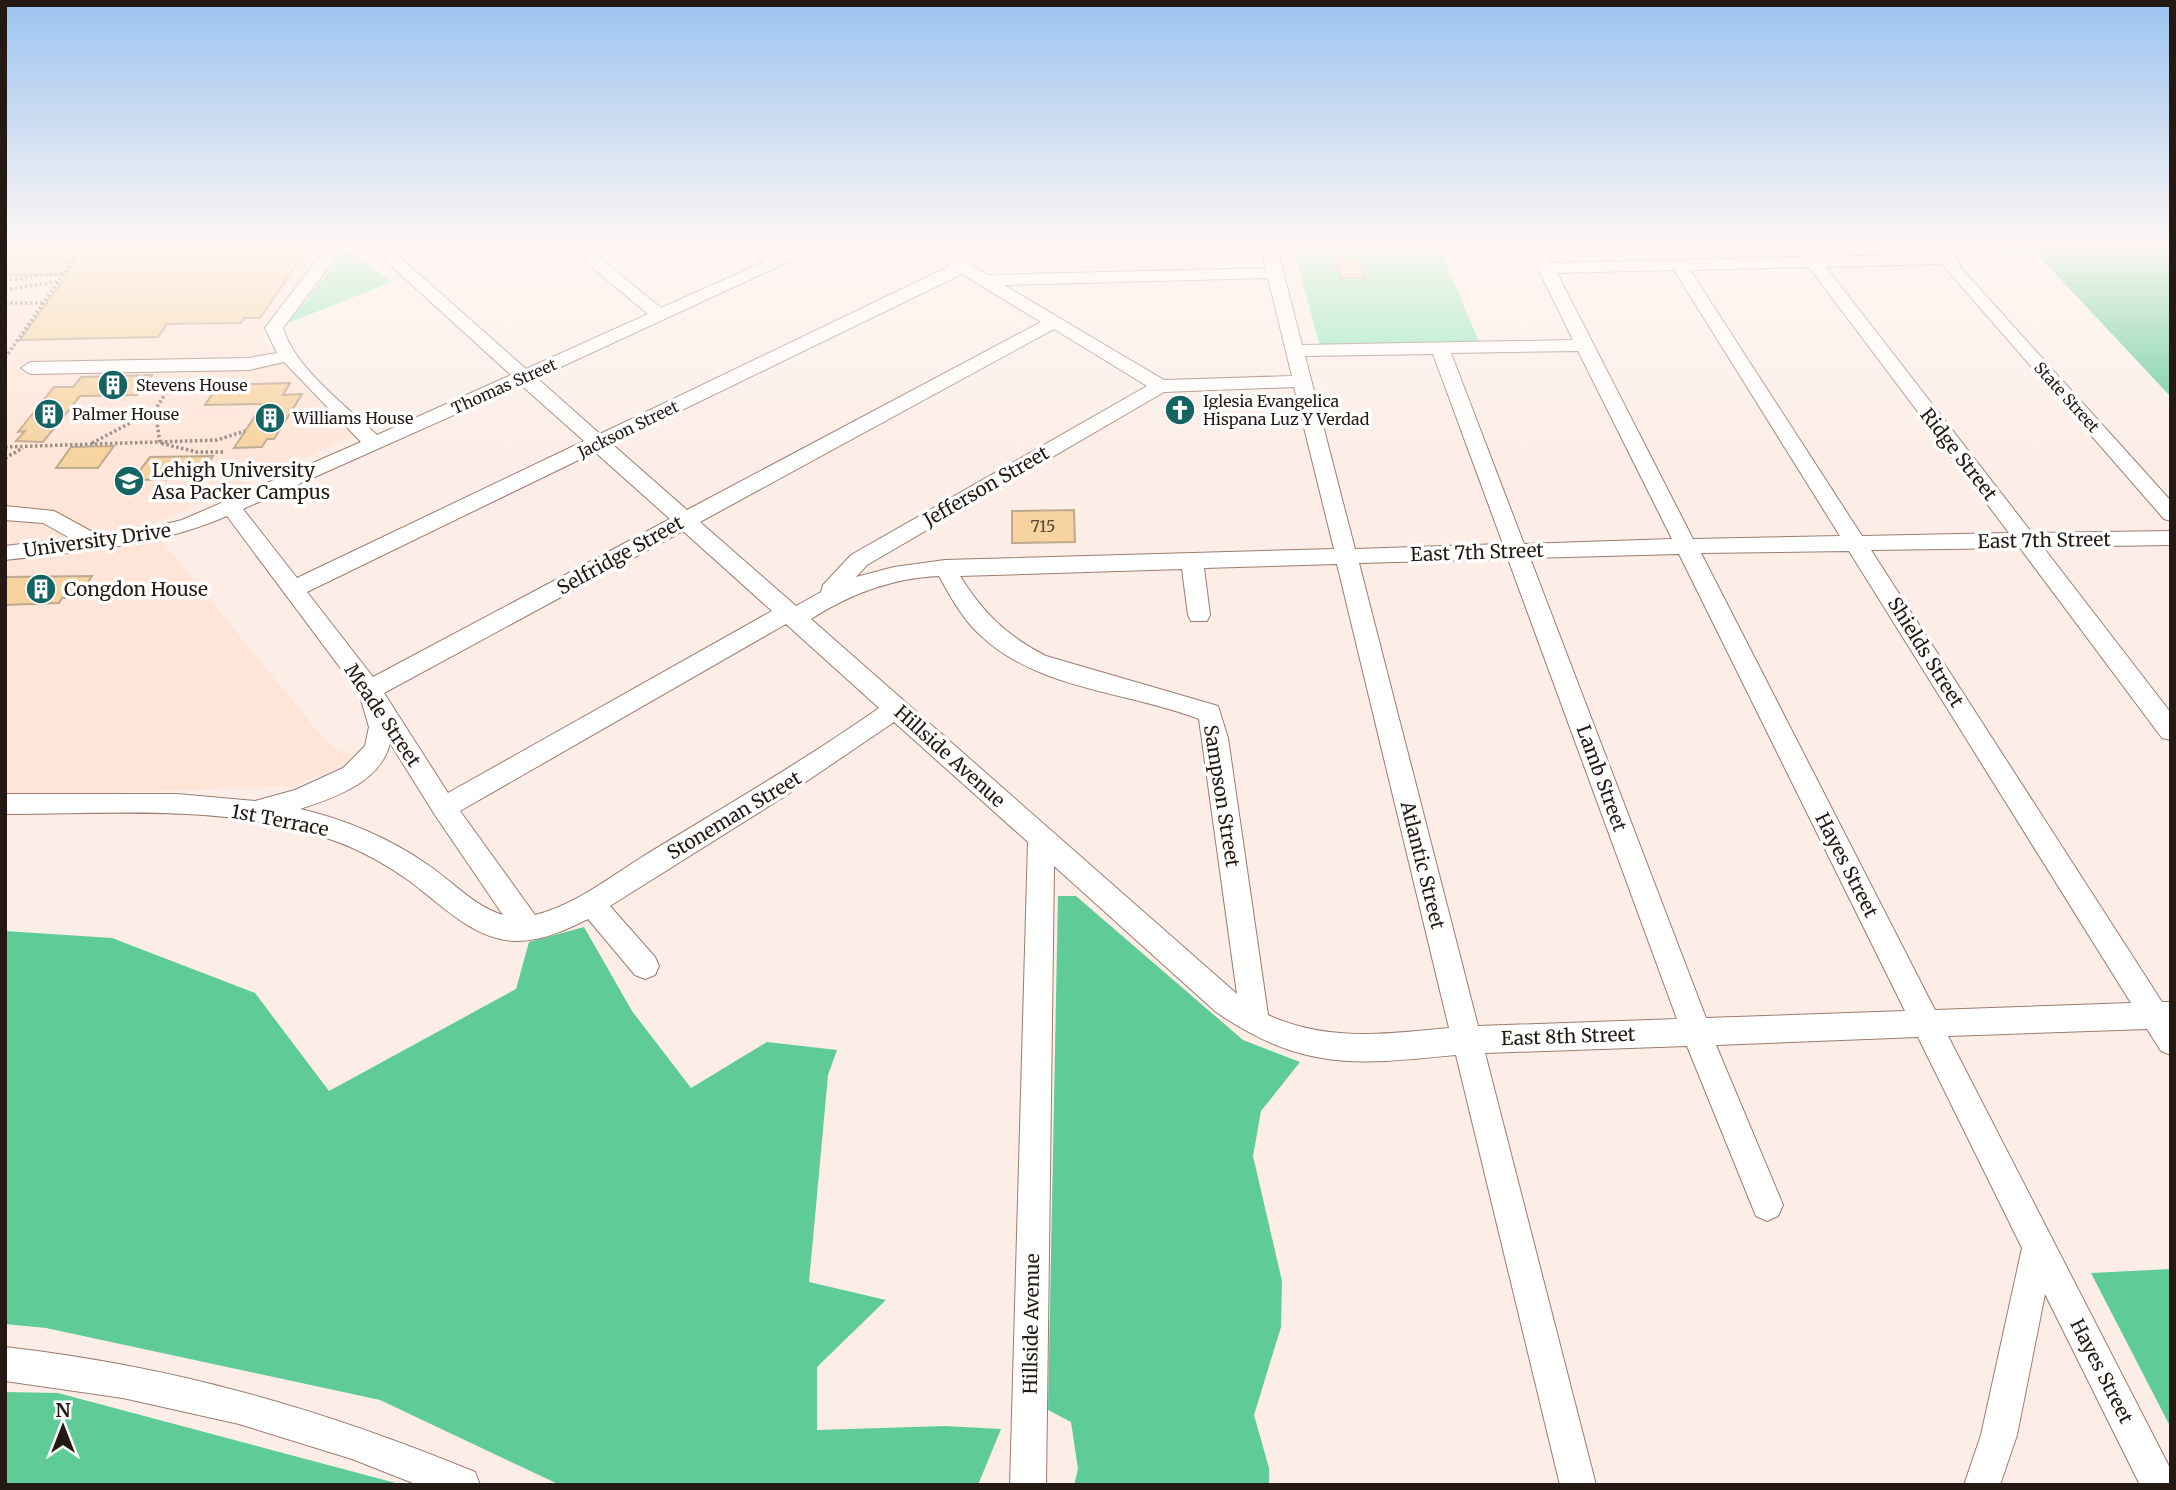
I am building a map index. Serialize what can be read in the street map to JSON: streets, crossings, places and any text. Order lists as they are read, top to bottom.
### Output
{
  "streets": {
    "street": [
      "Thomas Street",
      "State Street",
      "Jackson Street",
      "Ridge Street",
      "Jefferson Street",
      "University Drive",
      "East 7th Street",
      "Selfridge Street",
      "Shields Street",
      "Meade Street",
      "Hillside Avenue",
      "Lamb Street",
      "Sampson Street",
      "Stoneman Street",
      "1st Terrace",
      "Atlantic Street",
      "Hayes Street",
      "East 8th Street"
    ]
  },
  "crossings": [
    ["Thomas Street", "University Drive"],
    ["Thomas Street", "Meade Street"],
    ["Thomas Street", "Hillside Avenue"],
    ["Jackson Street", "Meade Street"],
    ["Jackson Street", "Hillside Avenue"],
    ["Ridge Street", "East 7th Street"],
    ["Jefferson Street", "East 7th Street"],
    ["East 7th Street", "Shields Street"],
    ["East 7th Street", "Hillside Avenue"],
    ["East 7th Street", "Lamb Street"],
    ["East 7th Street", "Sampson Street"],
    ["East 7th Street", "Atlantic Street"],
    ["East 7th Street", "Hayes Street"],
    ["Selfridge Street", "Meade Street"],
    ["Selfridge Street", "Hillside Avenue"],
    ["Shields Street", "East 8th Street"],
    ["Meade Street", "1st Terrace"],
    ["Hillside Avenue", "Stoneman Street"],
    ["Hillside Avenue", "East 8th Street"],
    ["Lamb Street", "East 8th Street"],
    ["Sampson Street", "East 8th Street"],
    ["Stoneman Street", "1st Terrace"],
    ["Atlantic Street", "East 8th Street"],
    ["Hayes Street", "East 8th Street"]
  ],
  "places": {
    "building": [
      "Stevens House",
      "Palmer House",
      "Williams House",
      "Congdon House"
    ],
    "church": ["Iglesia Evangelica Hispana Luz Y Verdad"],
    "school or university": ["Lehigh University Asa Packer Campus"]
  },
  "house_numbers": ["715"],
  "north": "top"
}
